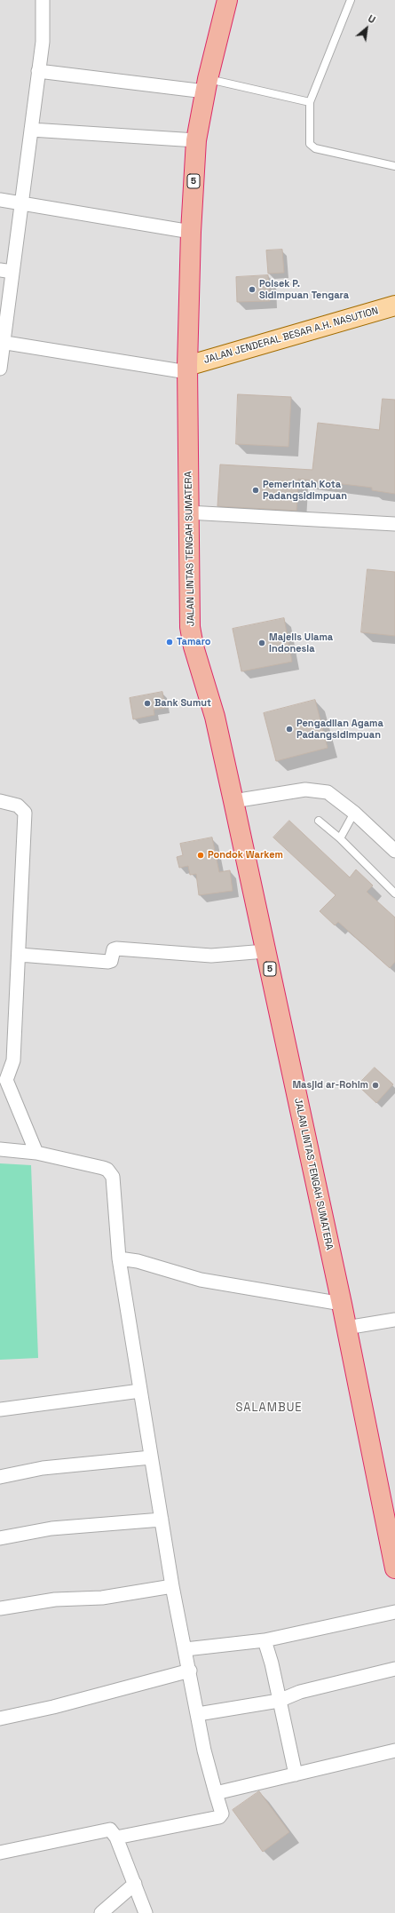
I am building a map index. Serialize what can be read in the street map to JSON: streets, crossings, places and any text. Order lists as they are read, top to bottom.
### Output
{
  "streets": {
    "highway": ["5", "JALAN LINTAS TENGAH SUMATERA"],
    "main road": ["JALAN JENDERAL BESAR A.H. NASUTION"]
  },
  "crossings": [
    ["JALAN JENDERAL BESAR A.H. NASUTION", "JALAN LINTAS TENGAH SUMATERA"]
  ],
  "districts": ["SALAMBUE"],
  "places": [
    "Polsek P. Sidimpuan Tengara",
    "Pemerintah Kota Padangsidimpuan",
    "Tamaro",
    "Majelis Ulama Indonesia",
    "Bank Sumut",
    "Pengadilan Agama Padangsidimpuan",
    "Pondok Warkem",
    "Masjid ar-Rohim"
  ],
  "north": "top right"
}
